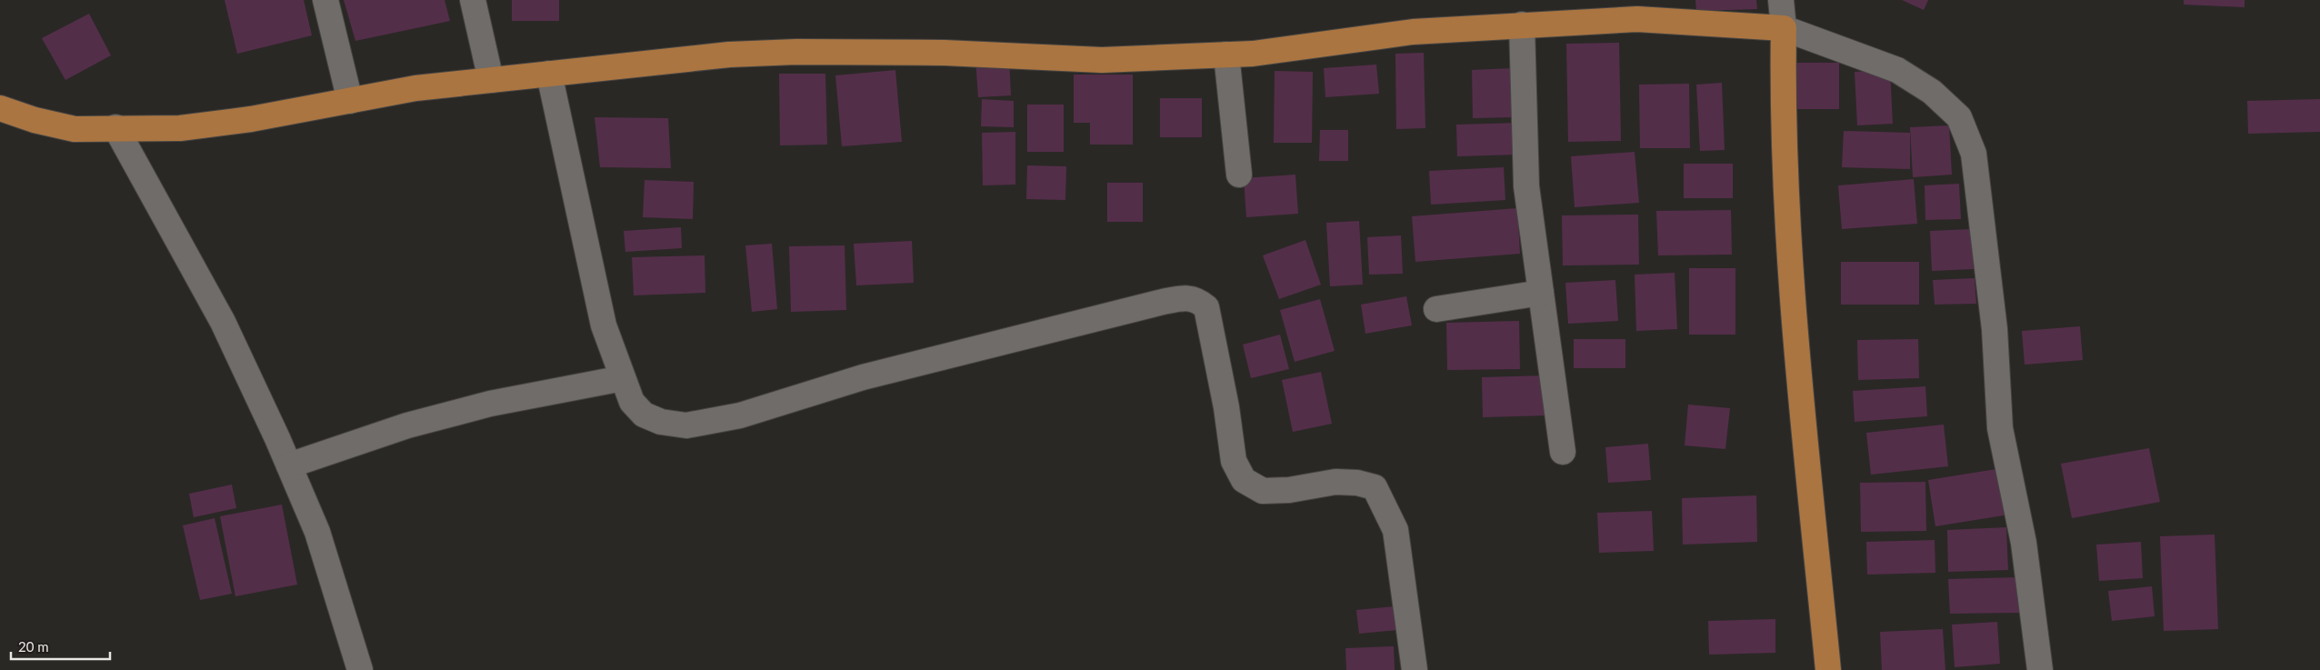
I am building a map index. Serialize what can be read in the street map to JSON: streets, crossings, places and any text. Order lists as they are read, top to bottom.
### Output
{
  "scale_bar": "20 m"
}
